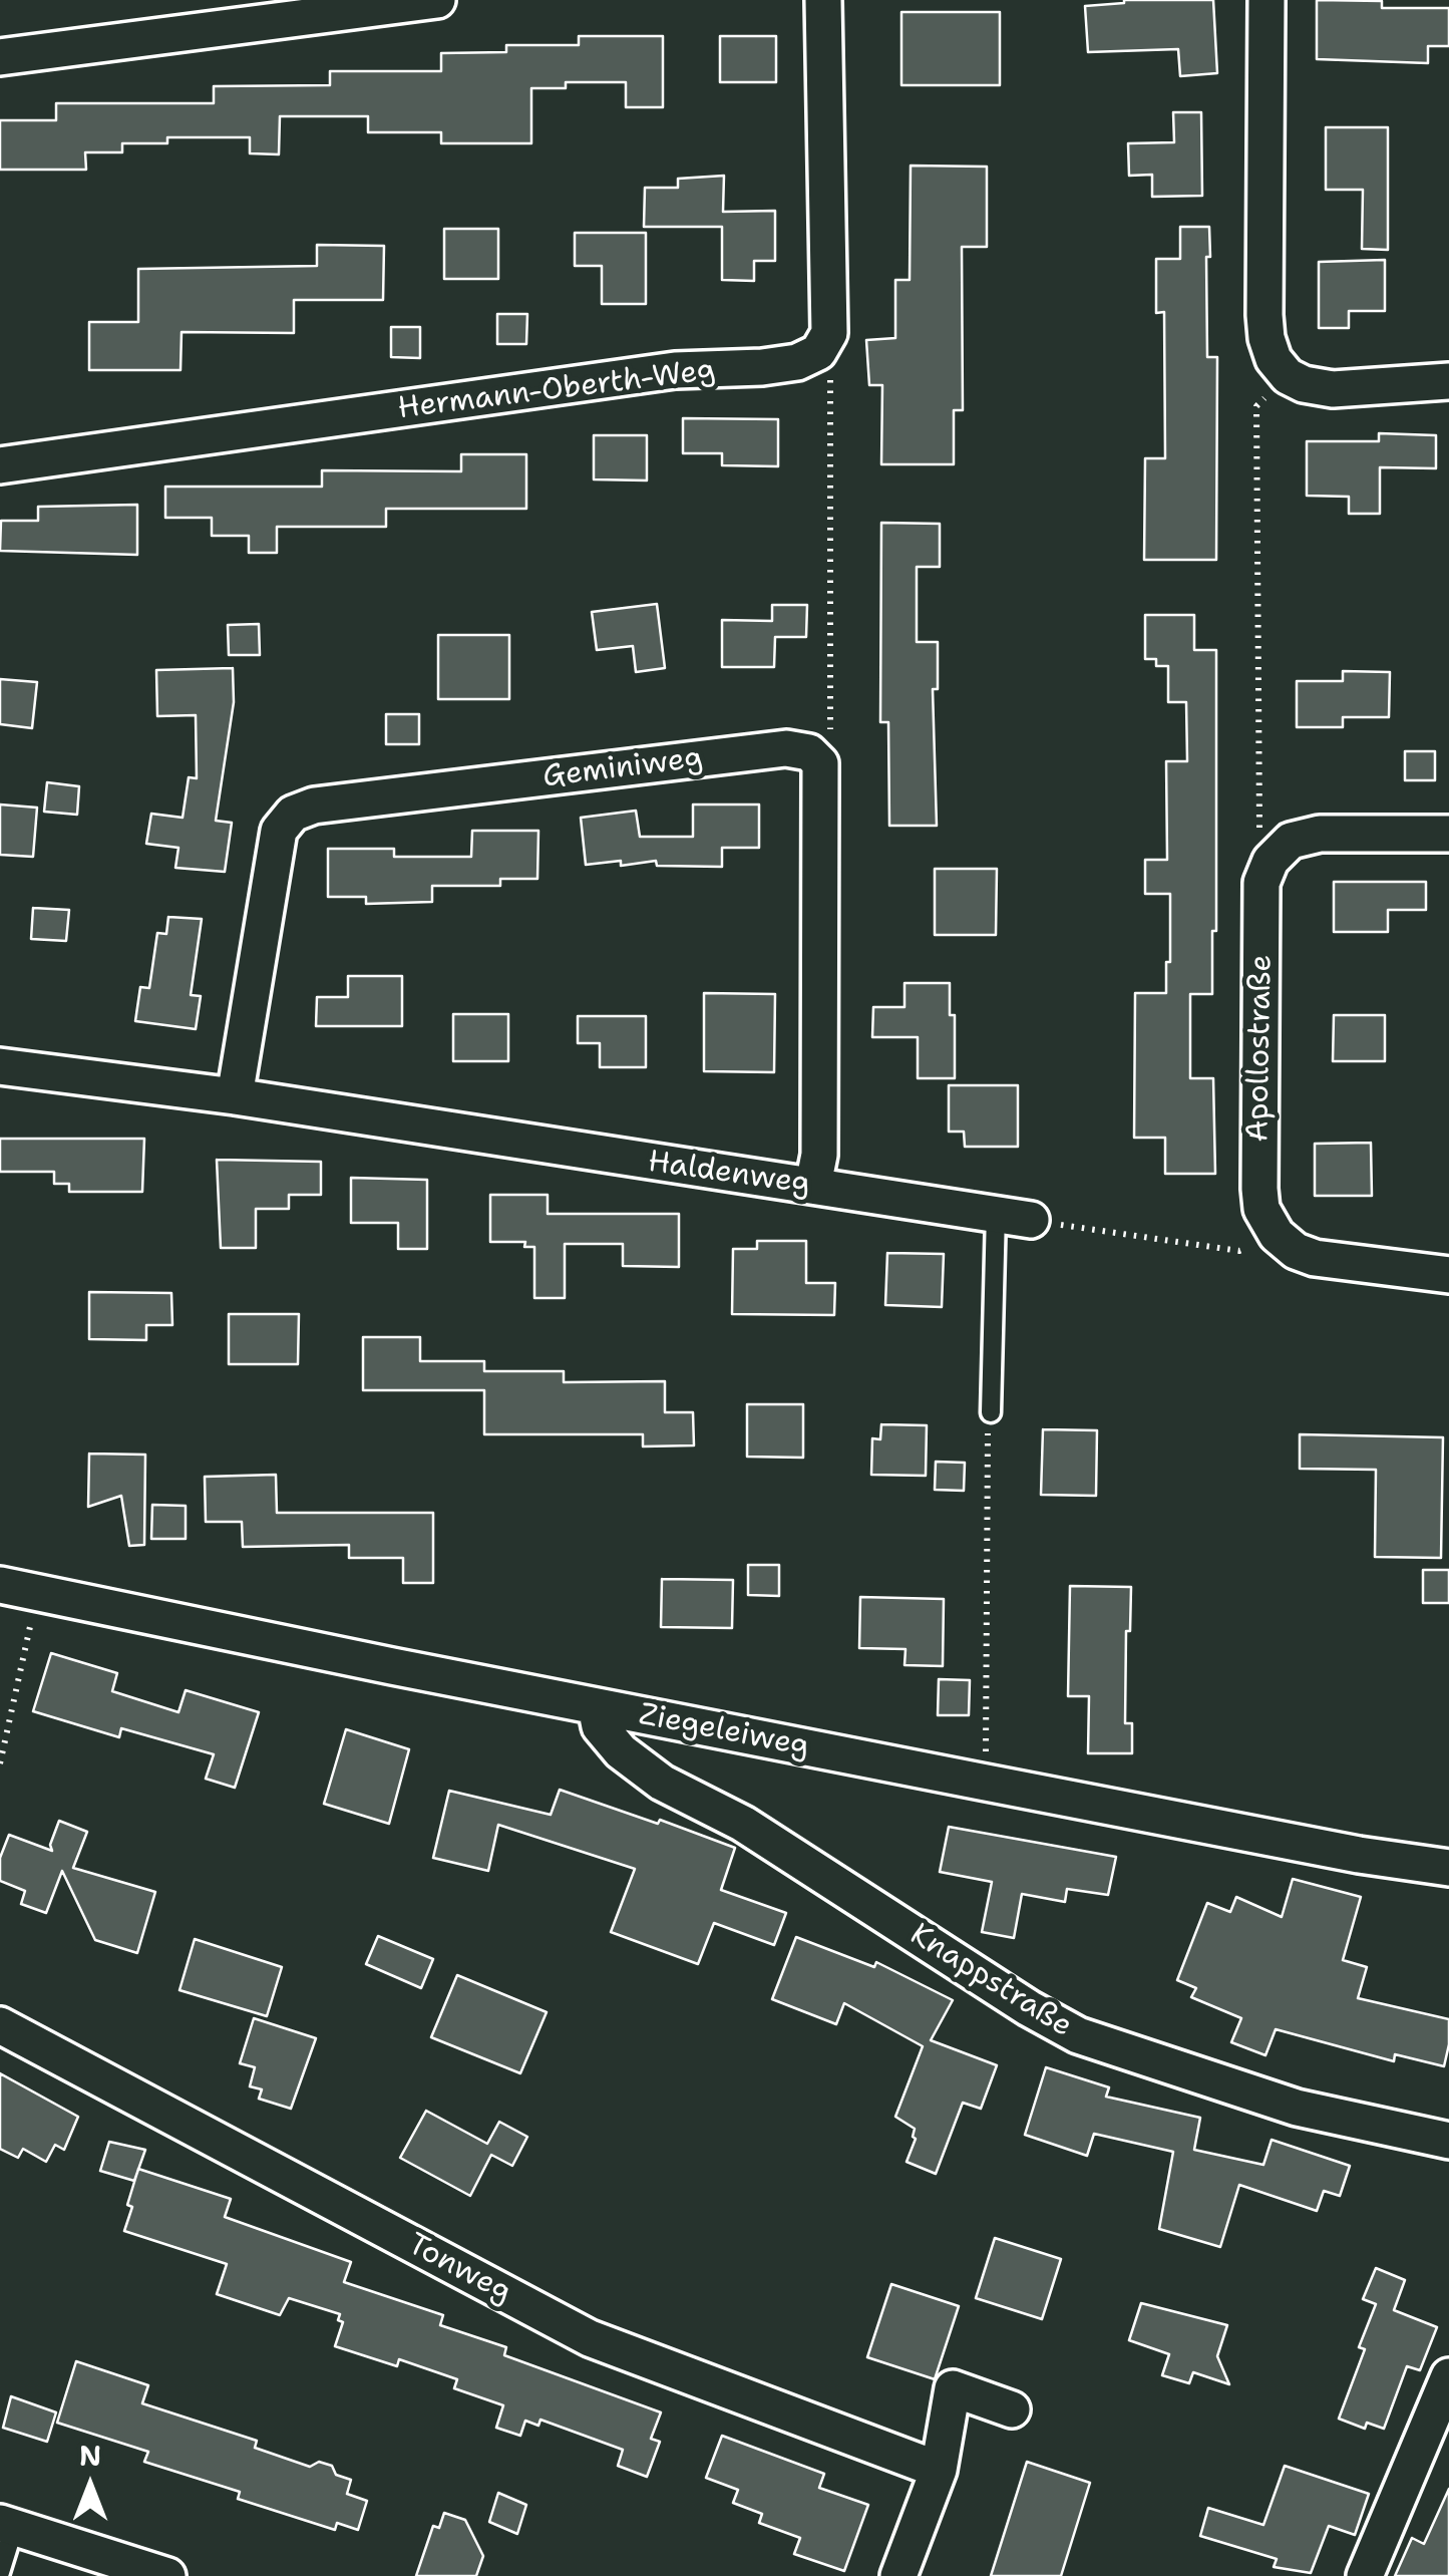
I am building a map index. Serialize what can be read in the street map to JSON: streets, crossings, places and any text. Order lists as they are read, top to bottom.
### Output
{
  "streets": {
    "street": [
      "Hermann-Oberth-Weg",
      "Geminiweg",
      "Apollostraße",
      "Haldenweg",
      "Ziegeleiweg",
      "Knappstraße",
      "Tonweg"
    ]
  },
  "crossings": [
    ["Geminiweg", "Haldenweg"],
    ["Ziegeleiweg", "Knappstraße"]
  ],
  "north": "top"
}
